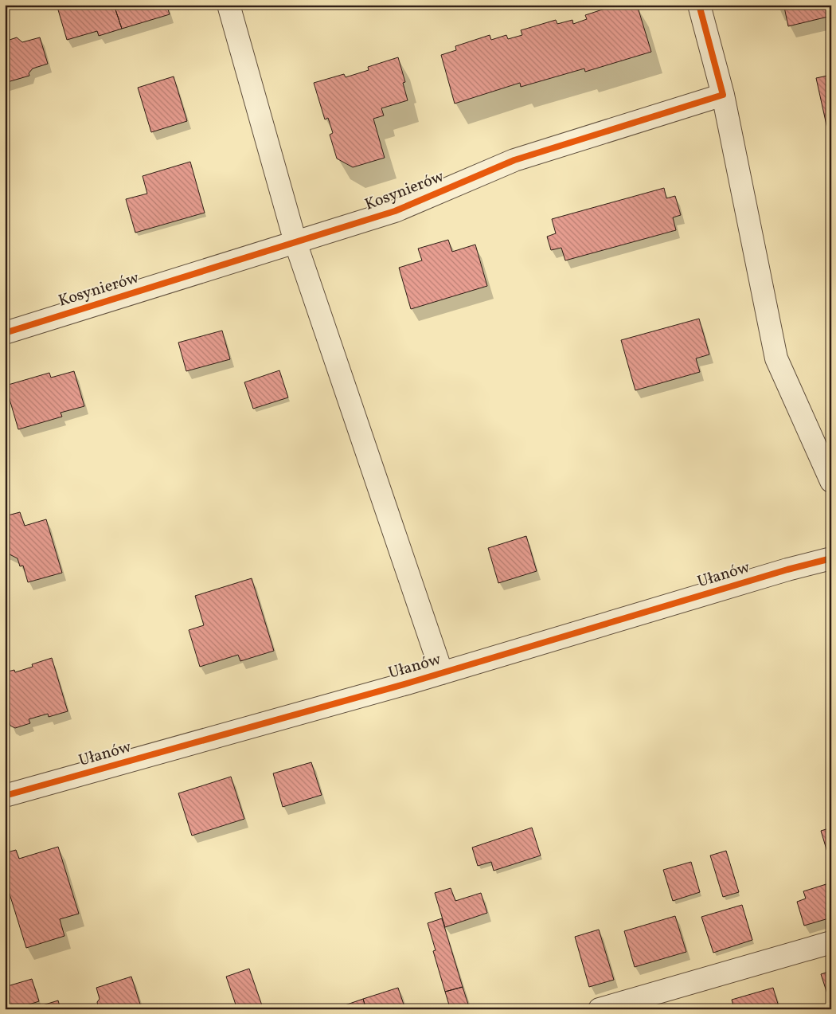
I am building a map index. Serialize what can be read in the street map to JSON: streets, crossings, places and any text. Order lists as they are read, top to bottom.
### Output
{
  "streets": {
    "street": ["Kosynierów", "Ułanów"]
  }
}
